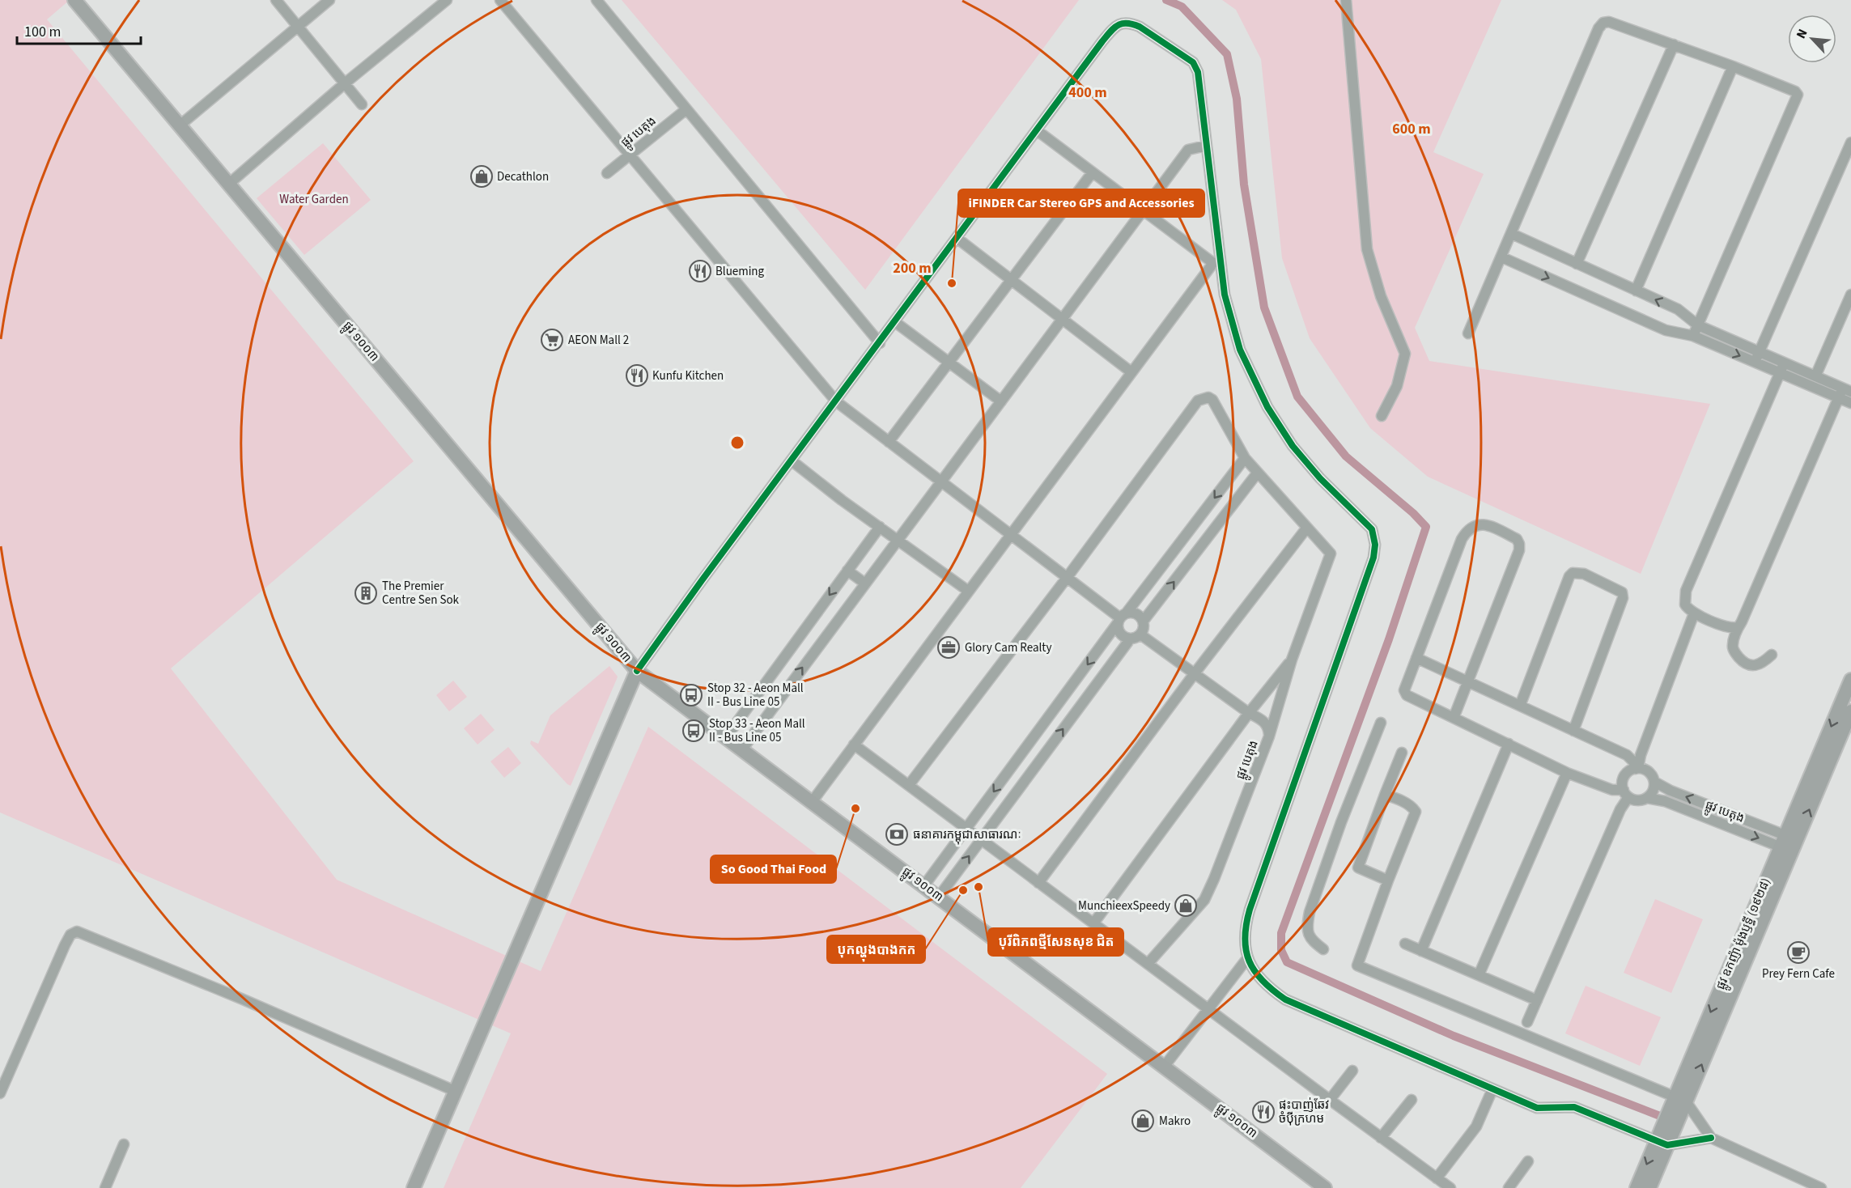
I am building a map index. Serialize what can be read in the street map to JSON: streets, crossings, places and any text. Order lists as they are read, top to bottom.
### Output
{
  "streets": {
    "main road": ["ផ្លូវ ១០០៣", "ផ្លូវ ឧកញ៉ា ម៉ុងឫទ្ធី (១៩២៨)"],
    "street": ["ផ្លូវ បេតុង"]
  },
  "crossings": [
    ["ផ្លូវ បេតុង", "ផ្លូវ ឧកញ៉ា ម៉ុងឫទ្ធី (១៩២៨)"]
  ],
  "parks": ["Water Garden"],
  "places": {
    "shop": ["Decathlon", "MunchieexSpeedy", "Makro"],
    "restaurant": ["Blueming", "Kunfu Kitchen", "ផ្ទះបាញ់ឆែវ ចំប៉ីក្រហម"],
    "other": [
      "iFINDER Car Stereo GPS and Accessories",
      "So Good Thai Food",
      "បុរីពិភពថ្មីសែនសុខ ជិត",
      "បុកល្ហុងបាងកក"
    ],
    "supermarket": ["AEON Mall 2"],
    "building": ["The Premier Centre Sen Sok"],
    "office": ["Glory Cam Realty"],
    "bus stop": ["Stop 32 - Aeon Mall II - Bus Line 05", "Stop 33 - Aeon Mall II - Bus Line 05"],
    "bank": ["ធនាគារកម្ពុជាសាធារណៈ"],
    "cafe": ["Prey Fern Cafe"]
  },
  "scale_bar": "100 m",
  "north": "top left",
  "rings": ["400 m", "600 m", "200 m"]
}
